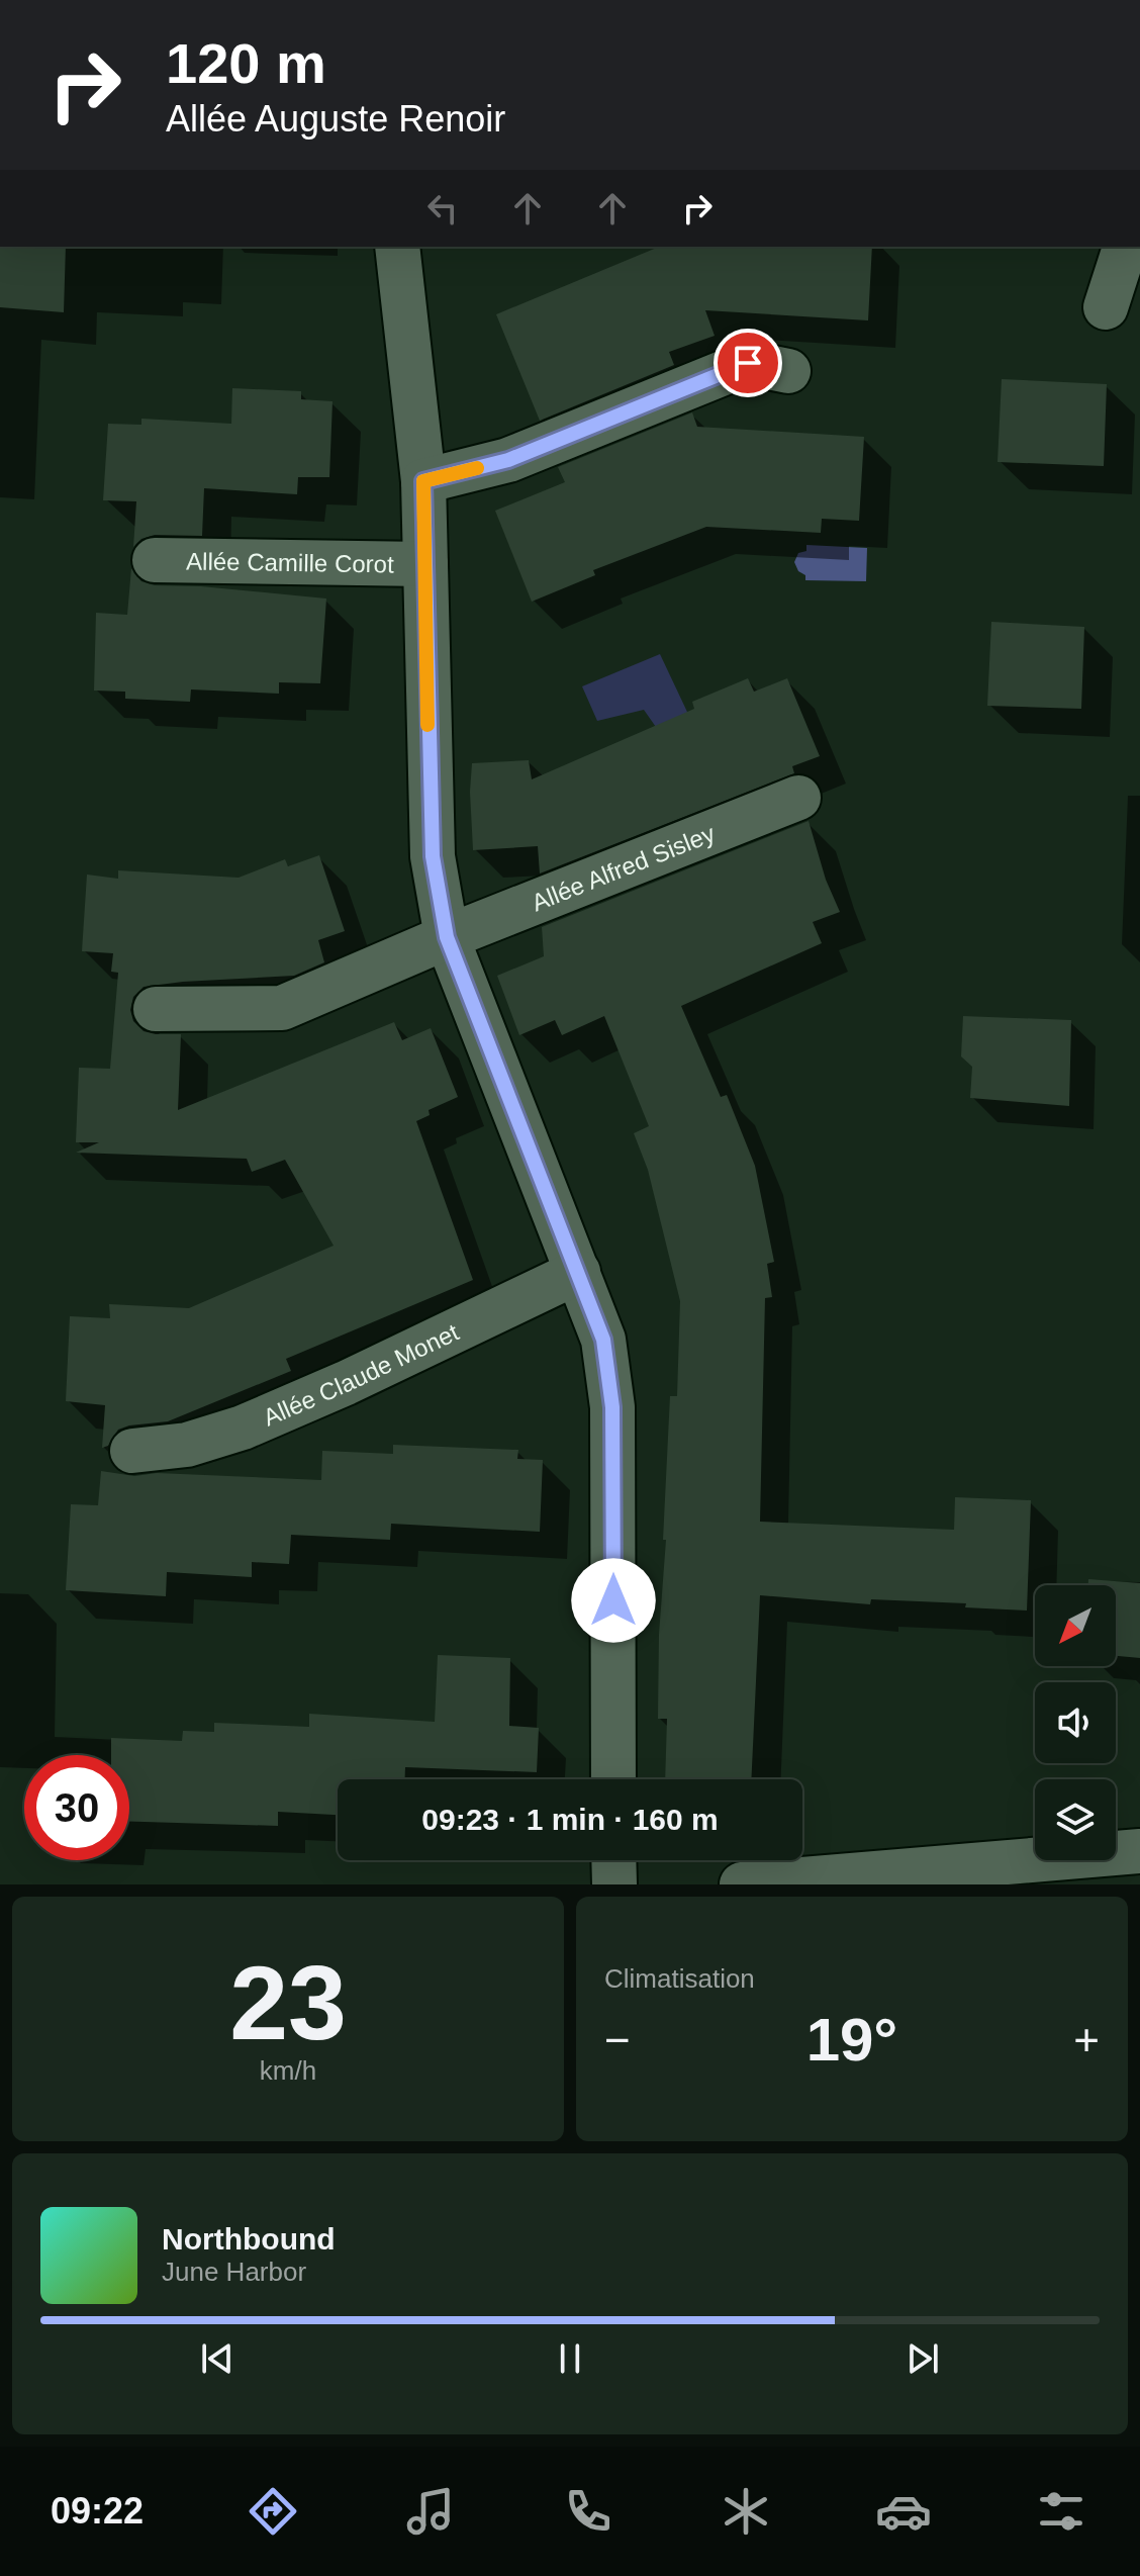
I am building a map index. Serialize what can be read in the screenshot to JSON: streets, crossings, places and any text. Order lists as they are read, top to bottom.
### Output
{
  "streets": {
    "street": ["Allée Camille Corot", "Allée Alfred Sisley", "Allée Claude Monet"]
  },
  "north": "bottom left",
  "page": {
    "turn": ["120 m", "Allée Auguste Renoir"],
    "limit": "30",
    "trip": "09:23 · 1 min · 160 m",
    "tile": [
      ["23", "km/h"],
      "Climatisation"
    ],
    "heat": ["−", "19°", "+"],
    "song": ["Northbound", "June Harbor"],
    "tabs": "09:22"
  }
}
